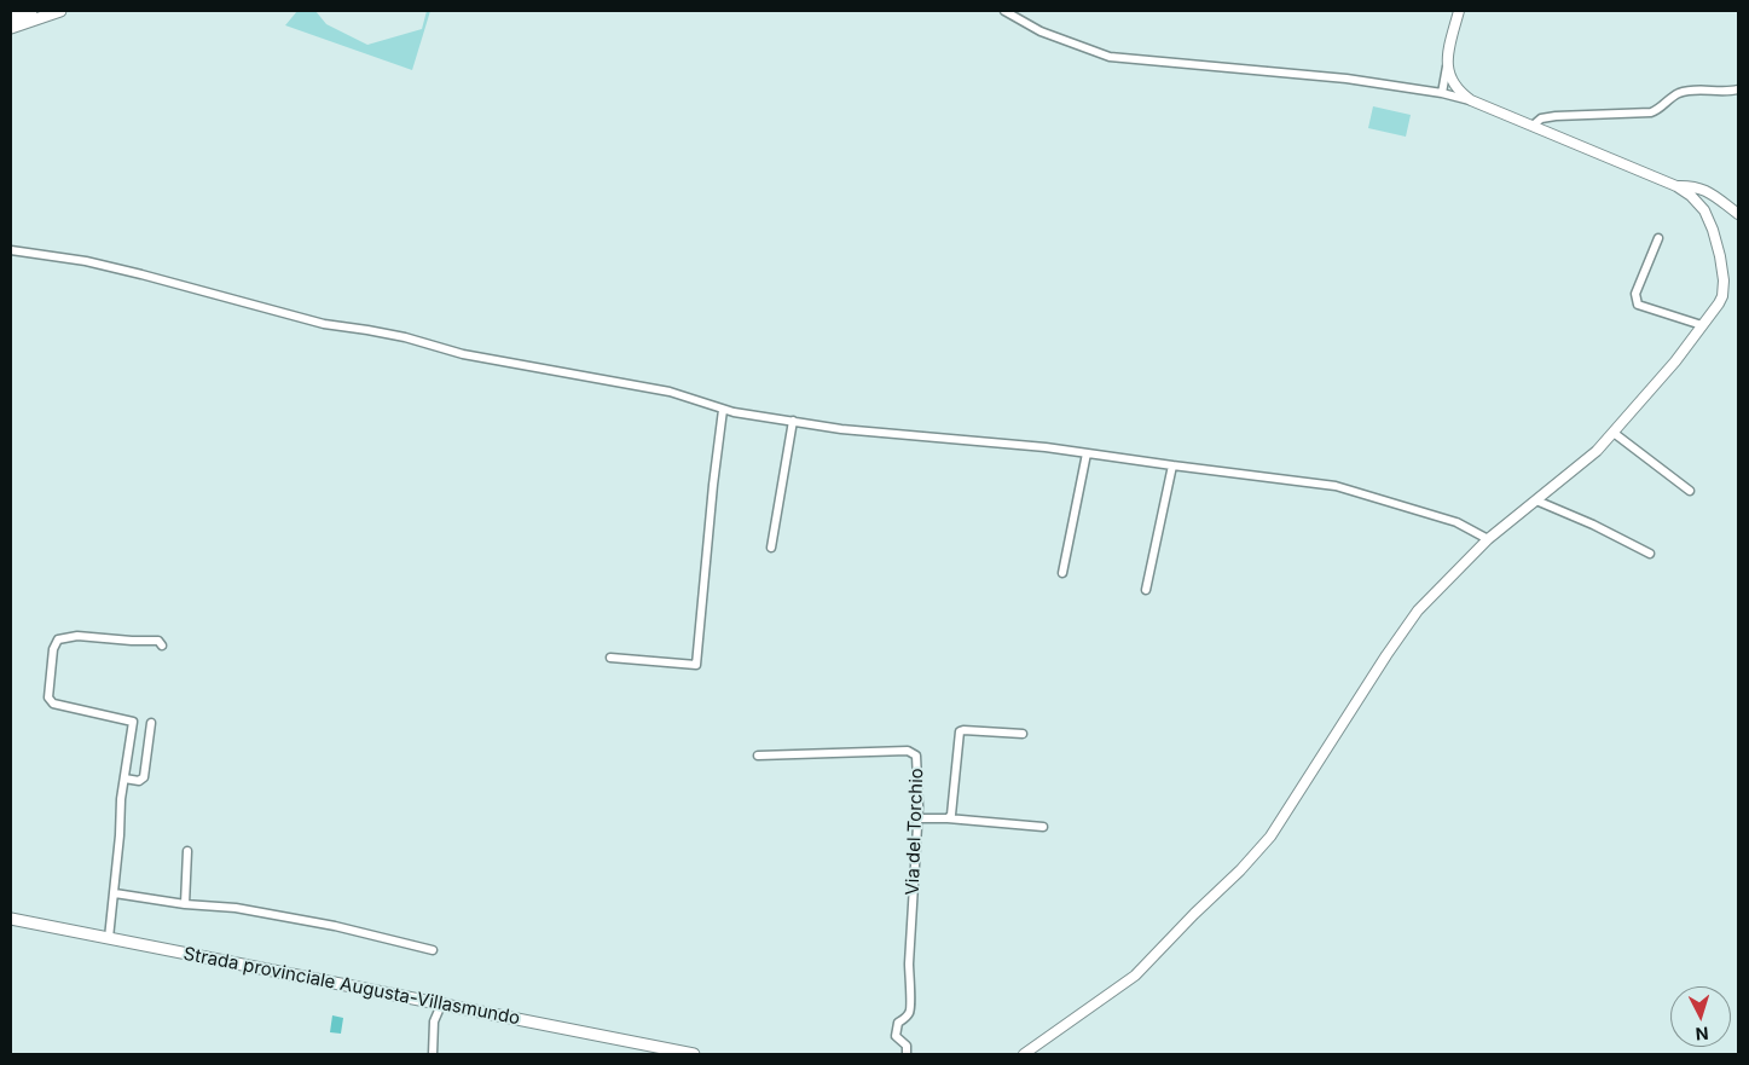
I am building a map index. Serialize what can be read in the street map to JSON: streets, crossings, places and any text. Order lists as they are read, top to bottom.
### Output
{
  "streets": {
    "main road": ["Strada provinciale Augusta-Villasmundo"],
    "street": ["Via del Torchio"]
  },
  "north": "bottom"
}
